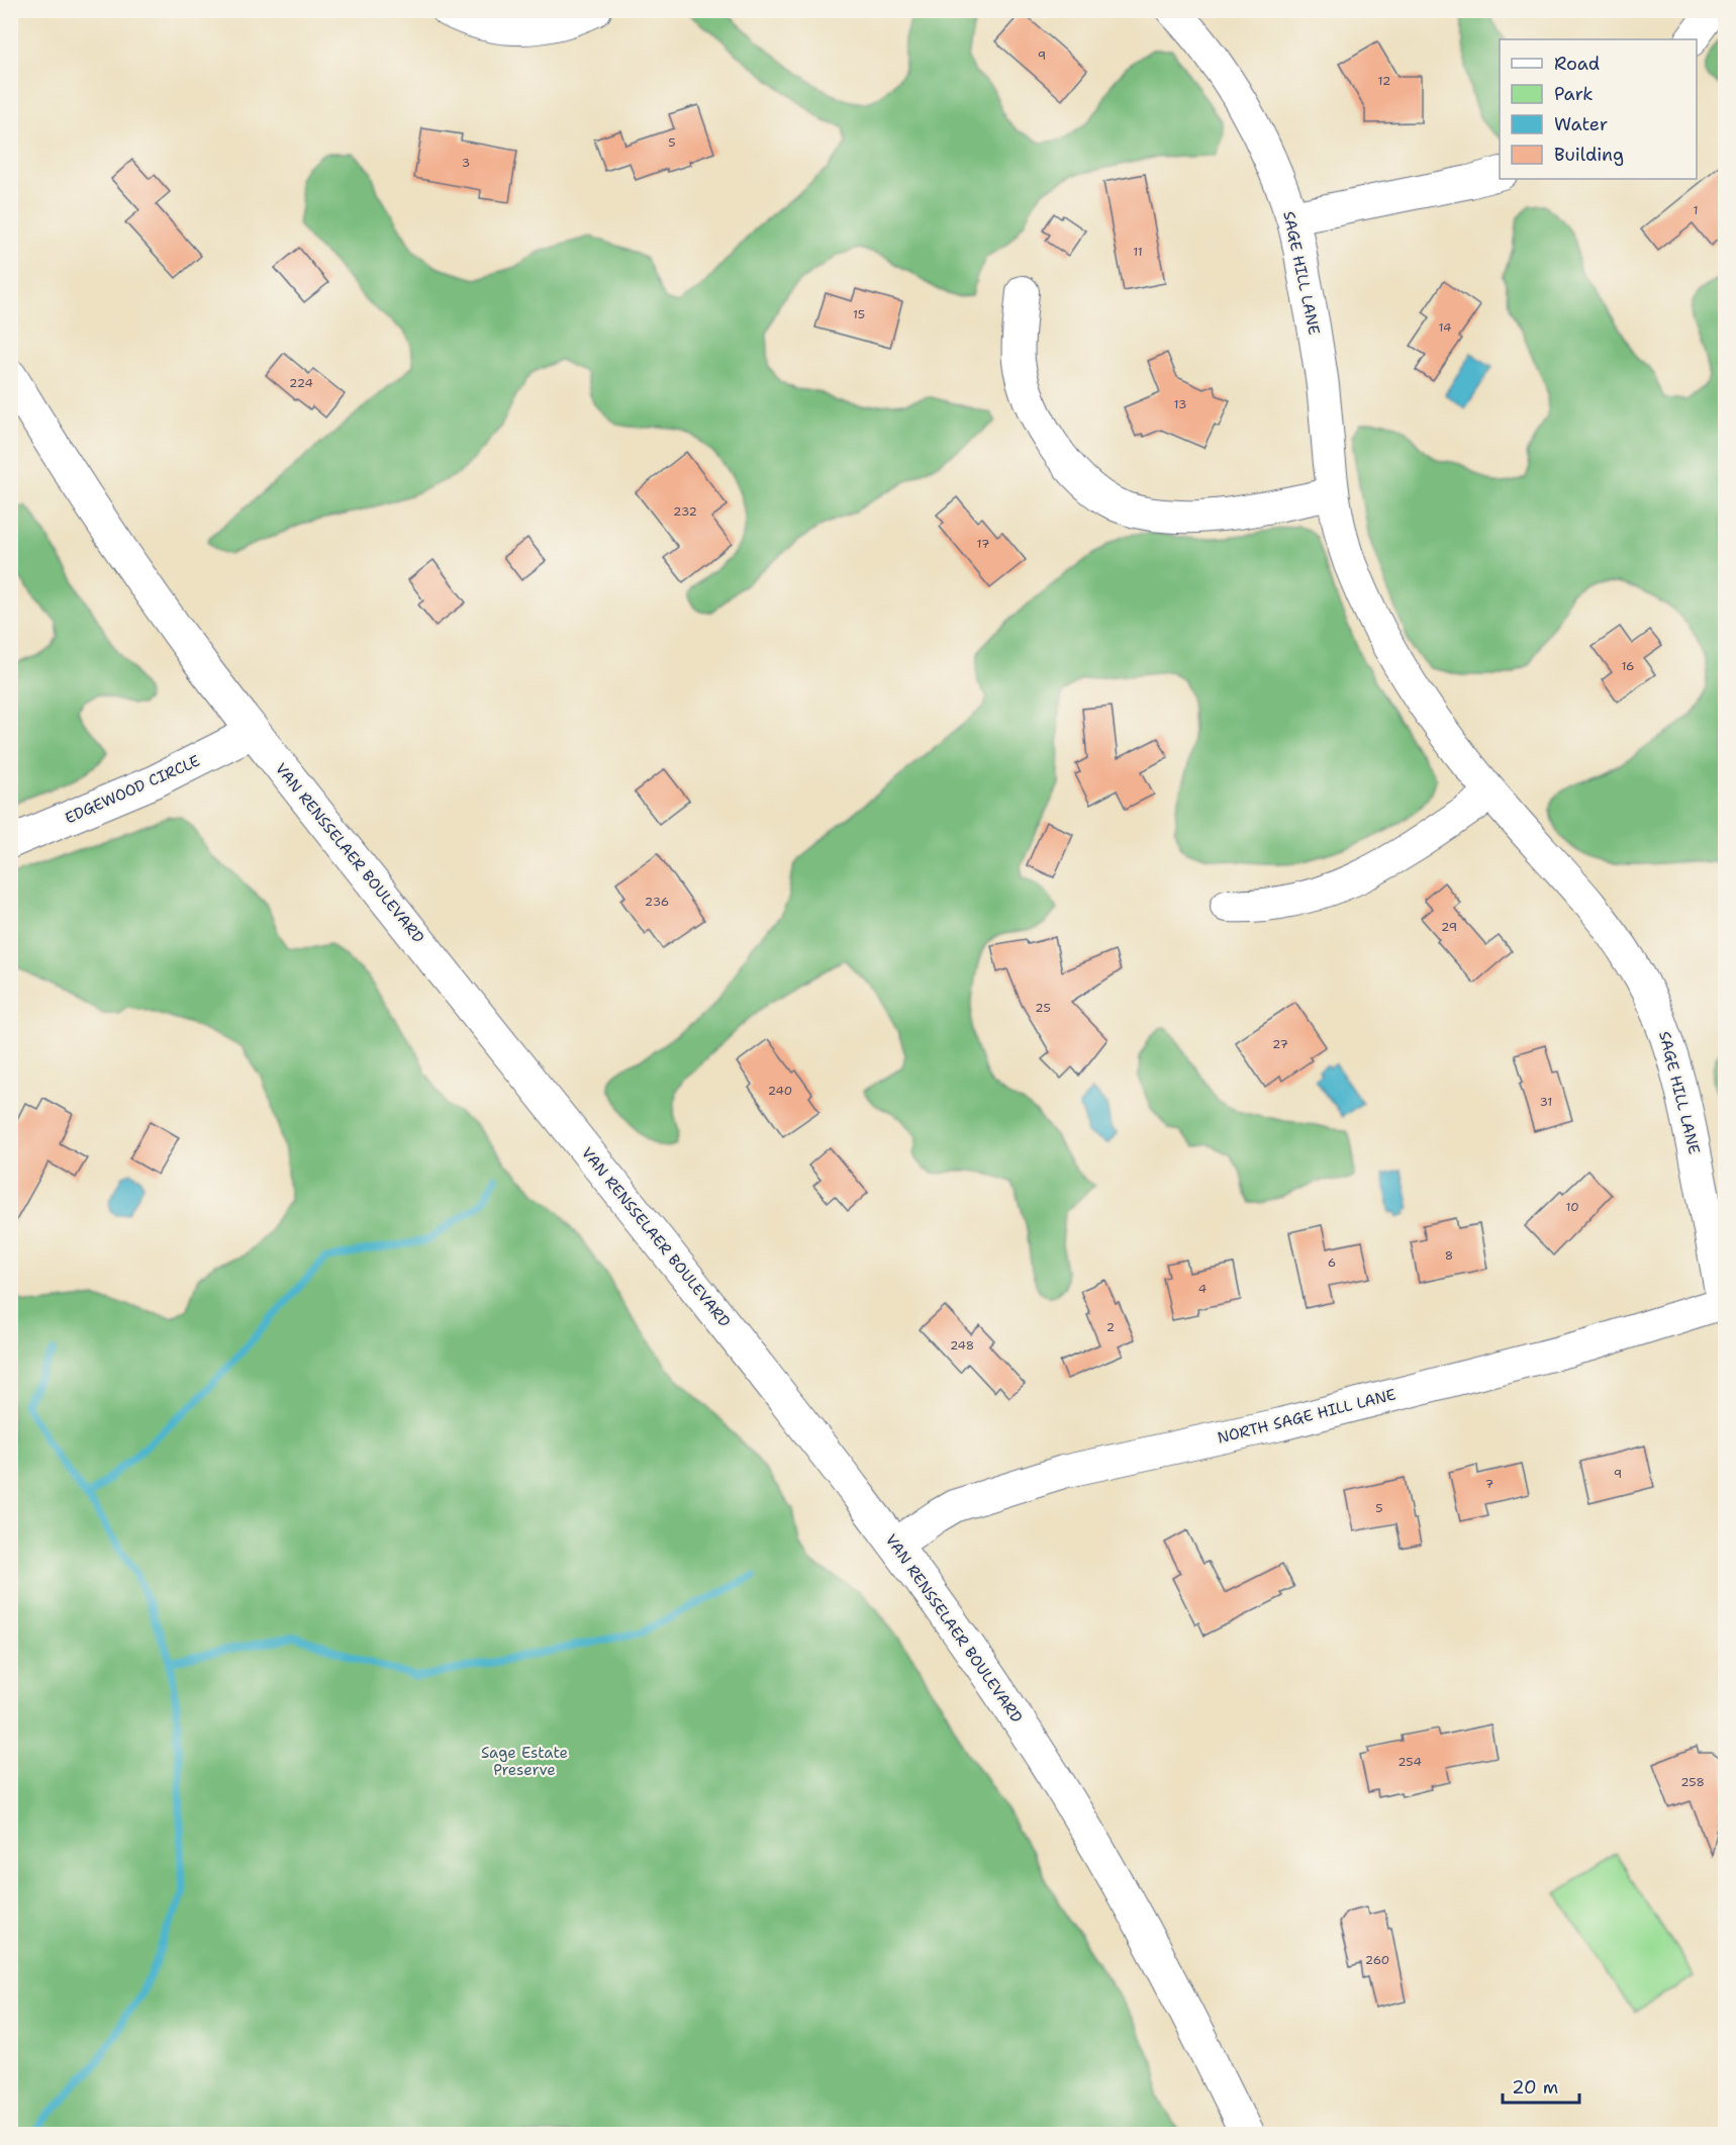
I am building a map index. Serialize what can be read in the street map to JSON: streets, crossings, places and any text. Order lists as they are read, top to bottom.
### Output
{
  "streets": {
    "main road": ["VAN RENSSELAER BOULEVARD"],
    "street": ["SAGE HILL LANE", "EDGEWOOD CIRCLE", "NORTH SAGE HILL LANE"]
  },
  "crossings": [
    ["SAGE HILL LANE", "NORTH SAGE HILL LANE"],
    ["EDGEWOOD CIRCLE", "VAN RENSSELAER BOULEVARD"],
    ["VAN RENSSELAER BOULEVARD", "NORTH SAGE HILL LANE"]
  ],
  "parks": ["Sage Estate Preserve"],
  "house_numbers": [
    "9",
    "12",
    "5",
    "3",
    "1",
    "11",
    "15",
    "14",
    "224",
    "13",
    "232",
    "17",
    "16",
    "236",
    "29",
    "25",
    "27",
    "240",
    "31",
    "10",
    "8",
    "6",
    "4",
    "2",
    "248",
    "9",
    "7",
    "5",
    "254",
    "258",
    "260"
  ],
  "legend": [
    "Road",
    "Park",
    "Water",
    "Building"
  ],
  "scale_bar": "20 m"
}
